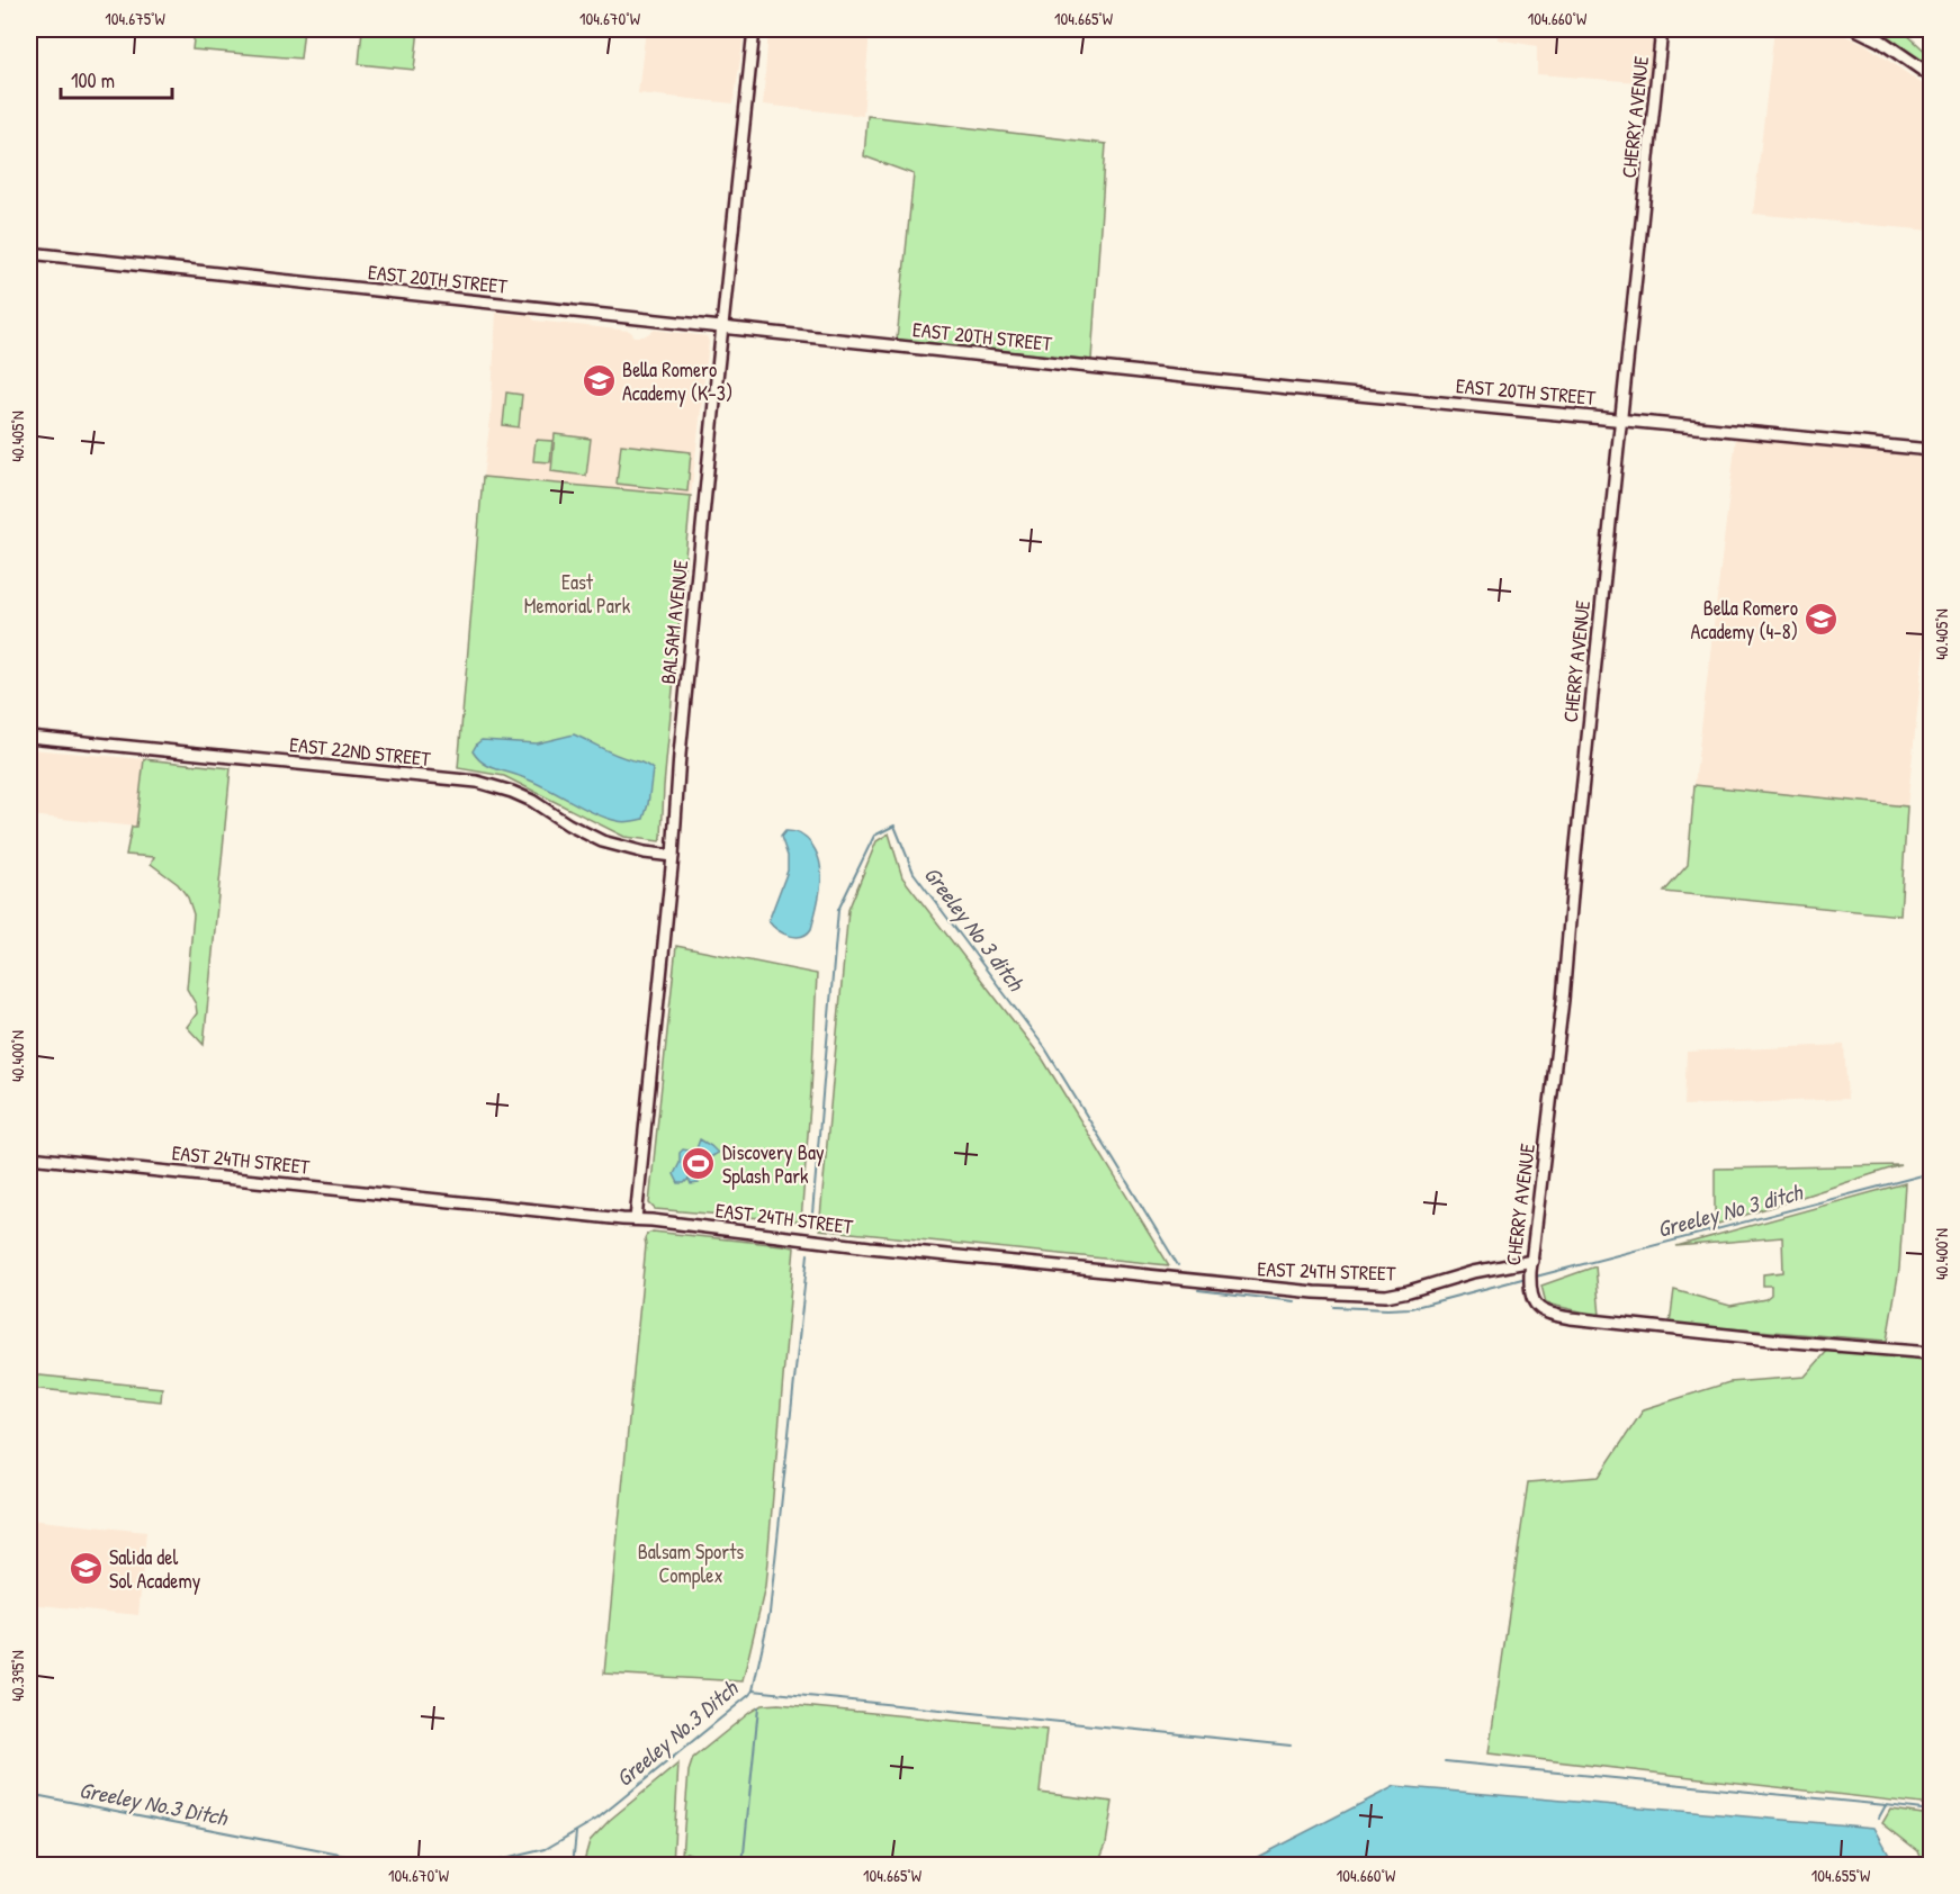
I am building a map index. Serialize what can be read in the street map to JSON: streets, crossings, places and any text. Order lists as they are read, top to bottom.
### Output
{
  "streets": {
    "street": [
      "CHERRY AVENUE",
      "EAST 20TH STREET",
      "BALSAM AVENUE",
      "EAST 22ND STREET",
      "EAST 24TH STREET"
    ]
  },
  "crossings": [
    ["CHERRY AVENUE", "EAST 20TH STREET"],
    ["CHERRY AVENUE", "EAST 24TH STREET"],
    ["EAST 20TH STREET", "BALSAM AVENUE"],
    ["BALSAM AVENUE", "EAST 22ND STREET"],
    ["BALSAM AVENUE", "EAST 24TH STREET"]
  ],
  "water": ["Greeley No 3 ditch", "Greeley No.3 Ditch"],
  "parks": ["East Memorial Park", "Balsam Sports Complex"],
  "places": {
    "school or university": ["Bella Romero Academy (K-3)", "Bella Romero Academy (4-8)", "Salida del Sol Academy"],
    "sports": ["Discovery Bay Splash Park"]
  },
  "scale_bar": "100 m",
  "coordinates": [
    "104.675°W",
    "104.670°W",
    "104.665°W",
    "104.660°W",
    "40.405°N",
    "40.400°N",
    "40.395°N",
    "104.655°W"
  ]
}
